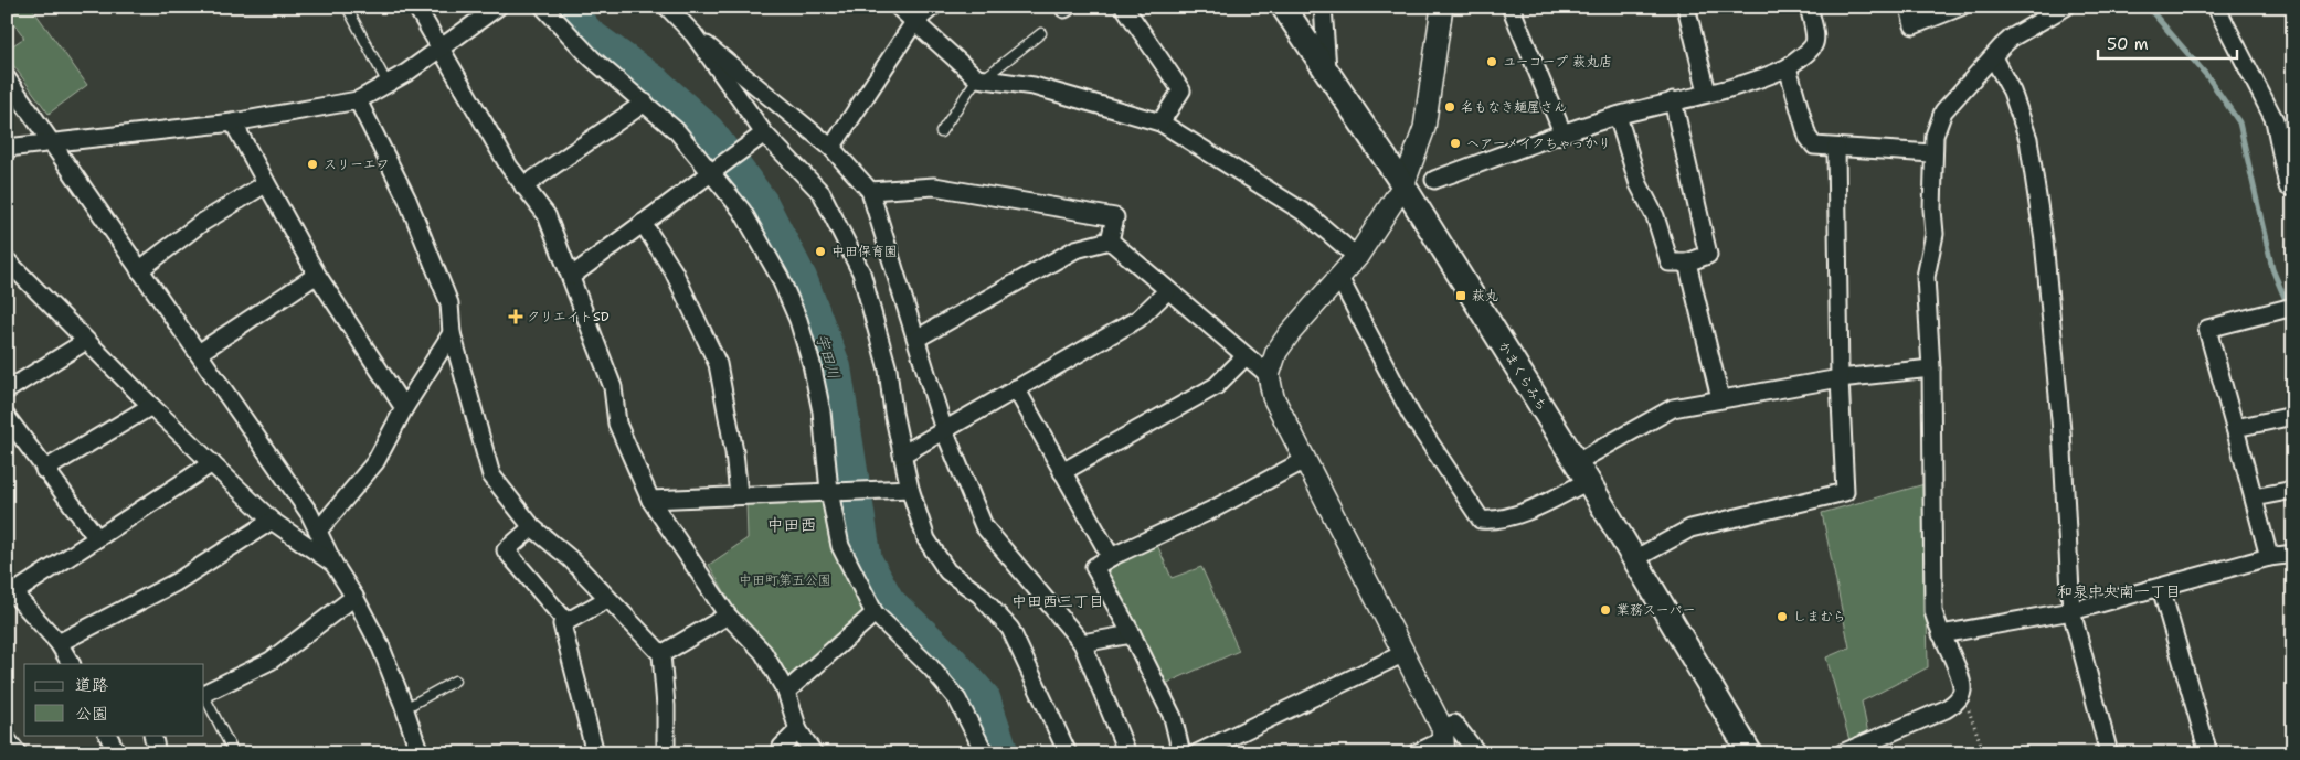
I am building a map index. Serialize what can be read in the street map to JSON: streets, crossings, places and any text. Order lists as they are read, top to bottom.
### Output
{
  "streets": {
    "main road": ["かまくらみち"]
  },
  "districts": ["中田西", "和泉中央南一丁目", "中田西三丁目"],
  "water": ["宇田川"],
  "parks": ["中田町第五公園"],
  "places": {
    "other": [
      "ユーコープ 萩丸店",
      "名もなき麺屋さん",
      "ヘアーメイクちゃっかり",
      "スリーエフ",
      "中田保育園",
      "業務スーパー",
      "しまむら"
    ],
    "transit": ["萩丸"],
    "health": ["クリエイトSD"]
  },
  "legend": ["道路", "公園"],
  "scale_bar": "50 m"
}
